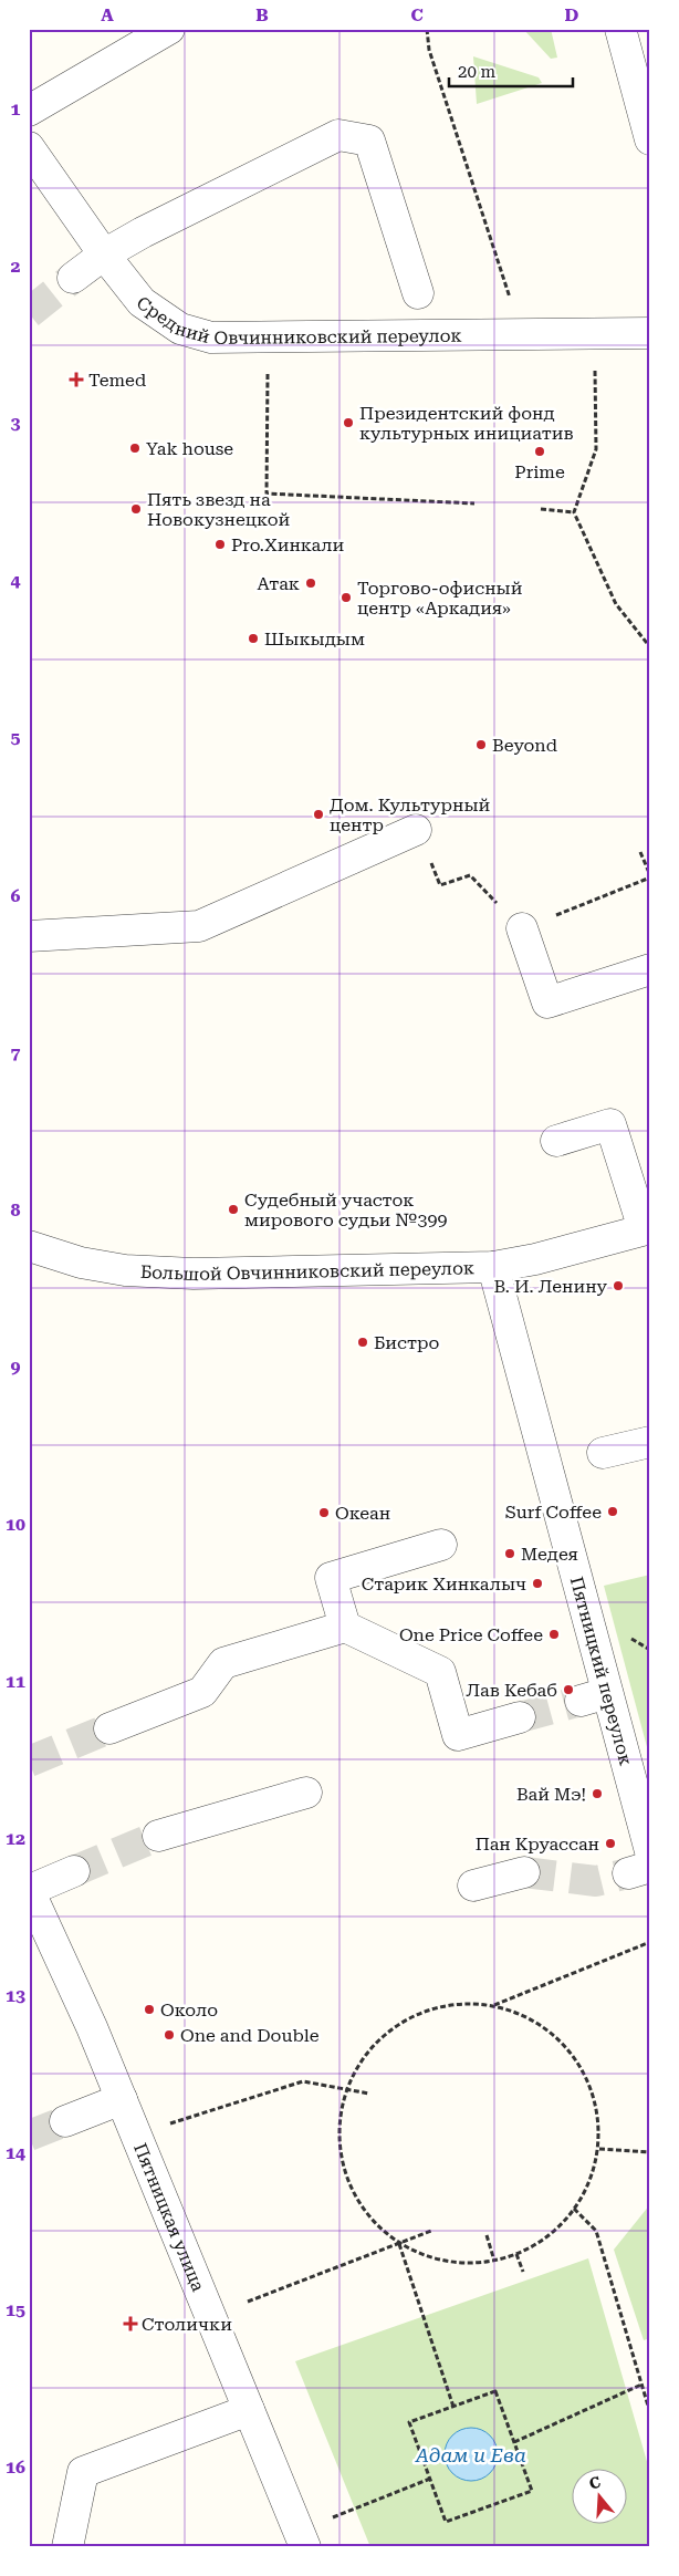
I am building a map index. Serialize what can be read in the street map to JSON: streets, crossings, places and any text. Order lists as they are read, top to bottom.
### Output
{
  "streets": {
    "street": [
      "Средний Овчинниковский переулок",
      "Большой Овчинниковский переулок",
      "Пятницкий переулок",
      "Пятницкая улица"
    ]
  },
  "crossings": [
    ["Большой Овчинниковский переулок", "Пятницкий переулок"]
  ],
  "water": ["Адам и Ева"],
  "places": {
    "health": ["Temed", "Столички"],
    "other": [
      "Президентский фонд культурных инициатив",
      "Yak house",
      "Prime",
      "Пять звезд на Новокузнецкой",
      "Pro.Хинкали",
      "Атак",
      "Торгово-офисный центр «Аркадия»",
      "Шыкыдым",
      "Beyond",
      "Дом. Культурный центр",
      "Судебный участок мирового судьи №399",
      "В. И. Ленину",
      "Бистро",
      "Surf Coffee",
      "Океан",
      "Медея",
      "Старик Хинкалыч",
      "One Price Coffee",
      "Лав Кебаб",
      "Вай Мэ!",
      "Пан Круассан",
      "Около",
      "One and Double"
    ]
  },
  "scale_bar": "20 m",
  "north": "top",
  "grid": {
    "columns": [
      "A",
      "B",
      "C",
      "D"
    ],
    "rows": [
      "1",
      "2",
      "3",
      "4",
      "5",
      "6",
      "7",
      "8",
      "9",
      "10",
      "11",
      "12",
      "13",
      "14",
      "15",
      "16"
    ]
  }
}
